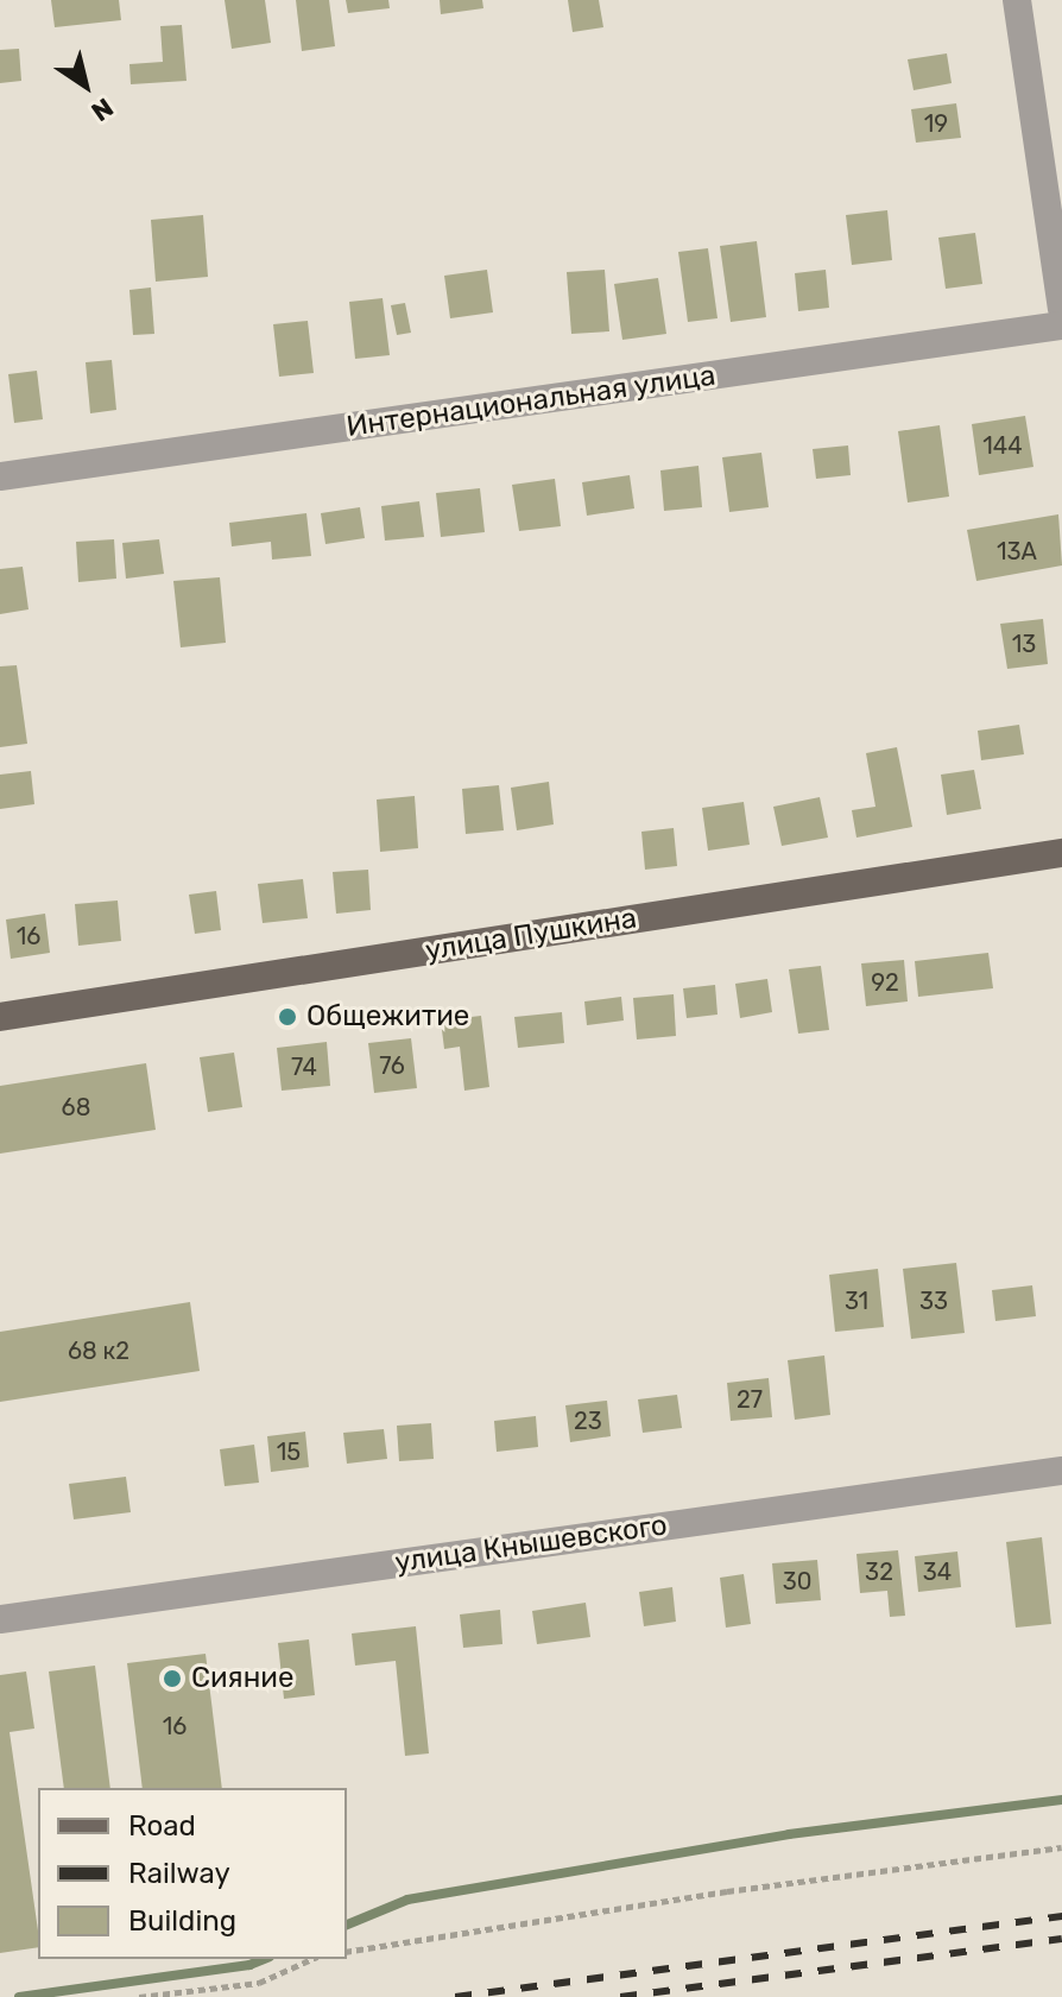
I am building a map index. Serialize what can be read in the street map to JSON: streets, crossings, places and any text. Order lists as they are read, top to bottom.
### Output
{
  "streets": {
    "main road": ["улица Пушкина"],
    "street": ["Интернациональная улица", "улица Кнышевского"]
  },
  "places": ["Общежитие", "Сияние"],
  "house_numbers": [
    "19",
    "144",
    "13А",
    "13",
    "16",
    "92",
    "76",
    "74",
    "68",
    "31",
    "33",
    "68 к2",
    "27",
    "23",
    "15",
    "32",
    "34",
    "30",
    "16"
  ],
  "legend": ["Road", "Railway", "Building"],
  "north": "bottom right"
}
